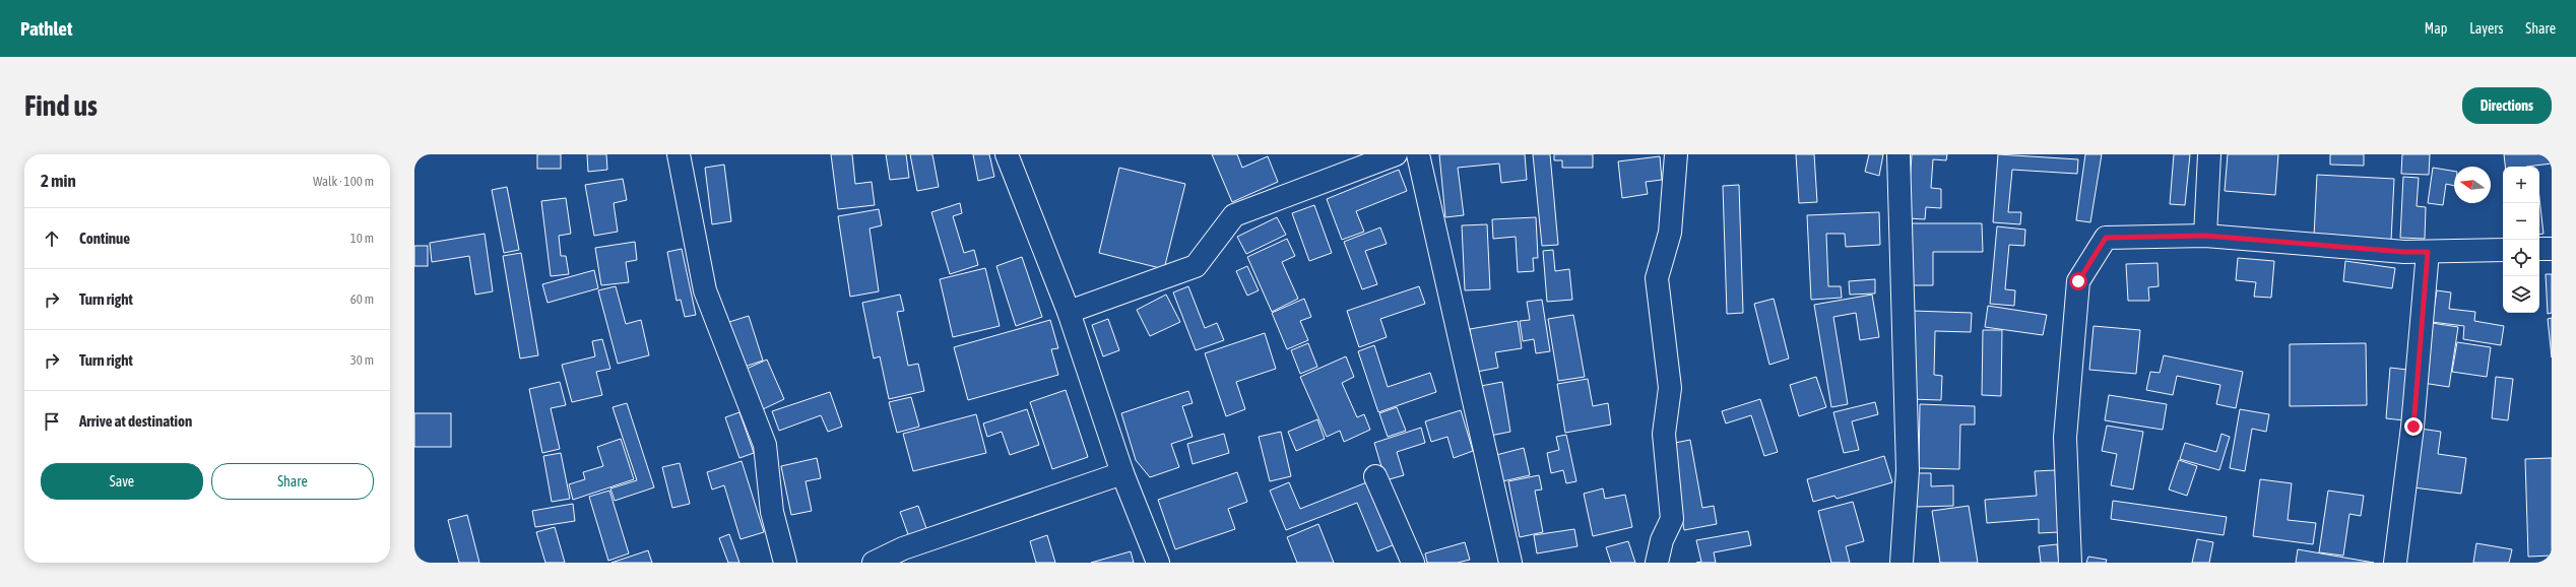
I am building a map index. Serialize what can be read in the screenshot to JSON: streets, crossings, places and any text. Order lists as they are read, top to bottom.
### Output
{
  "north": "left",
  "page": {
    "header": "Pathlet",
    "nav": ["Map", "Layers", "Share"],
    "buttons": [
      "Directions",
      ["Save", "Share"]
    ],
    "title": "Find us",
    "heading": ["2 min", "Walk · 100 m"],
    "map_buttons": ["+", "−"],
    "list": [
      ["Continue", "10 m"],
      ["Turn right", "60 m"],
      ["Turn right", "30 m"],
      "Arrive at destination"
    ]
  }
}
